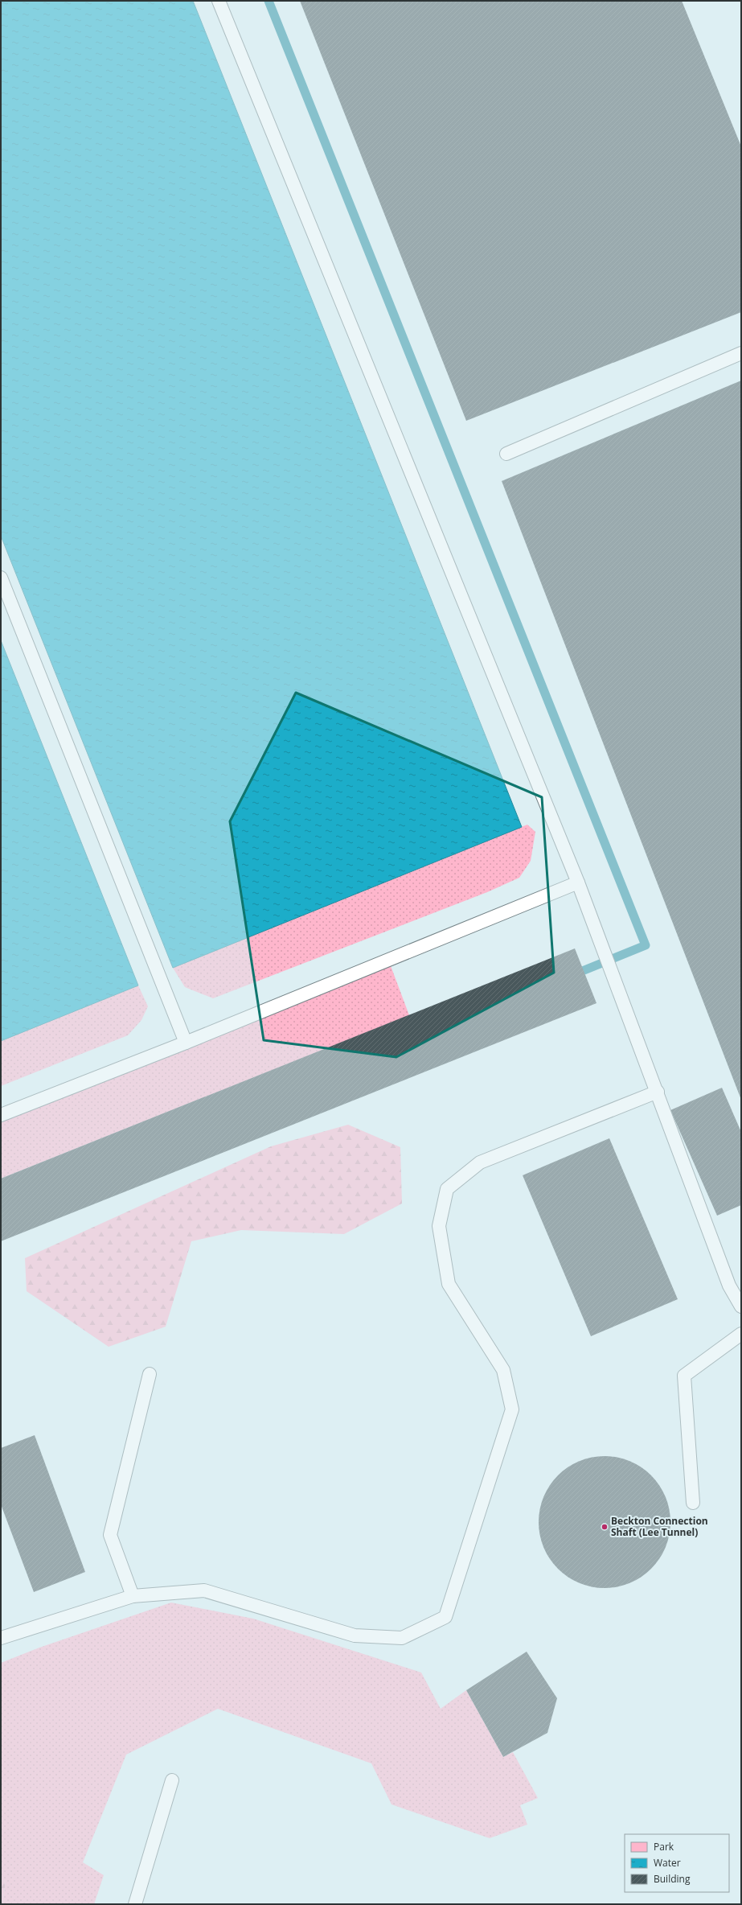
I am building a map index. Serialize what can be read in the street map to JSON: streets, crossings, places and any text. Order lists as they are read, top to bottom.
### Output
{
  "places": ["Beckton Connection Shaft (Lee Tunnel)"],
  "legend": ["Park", "Water", "Building"]
}
